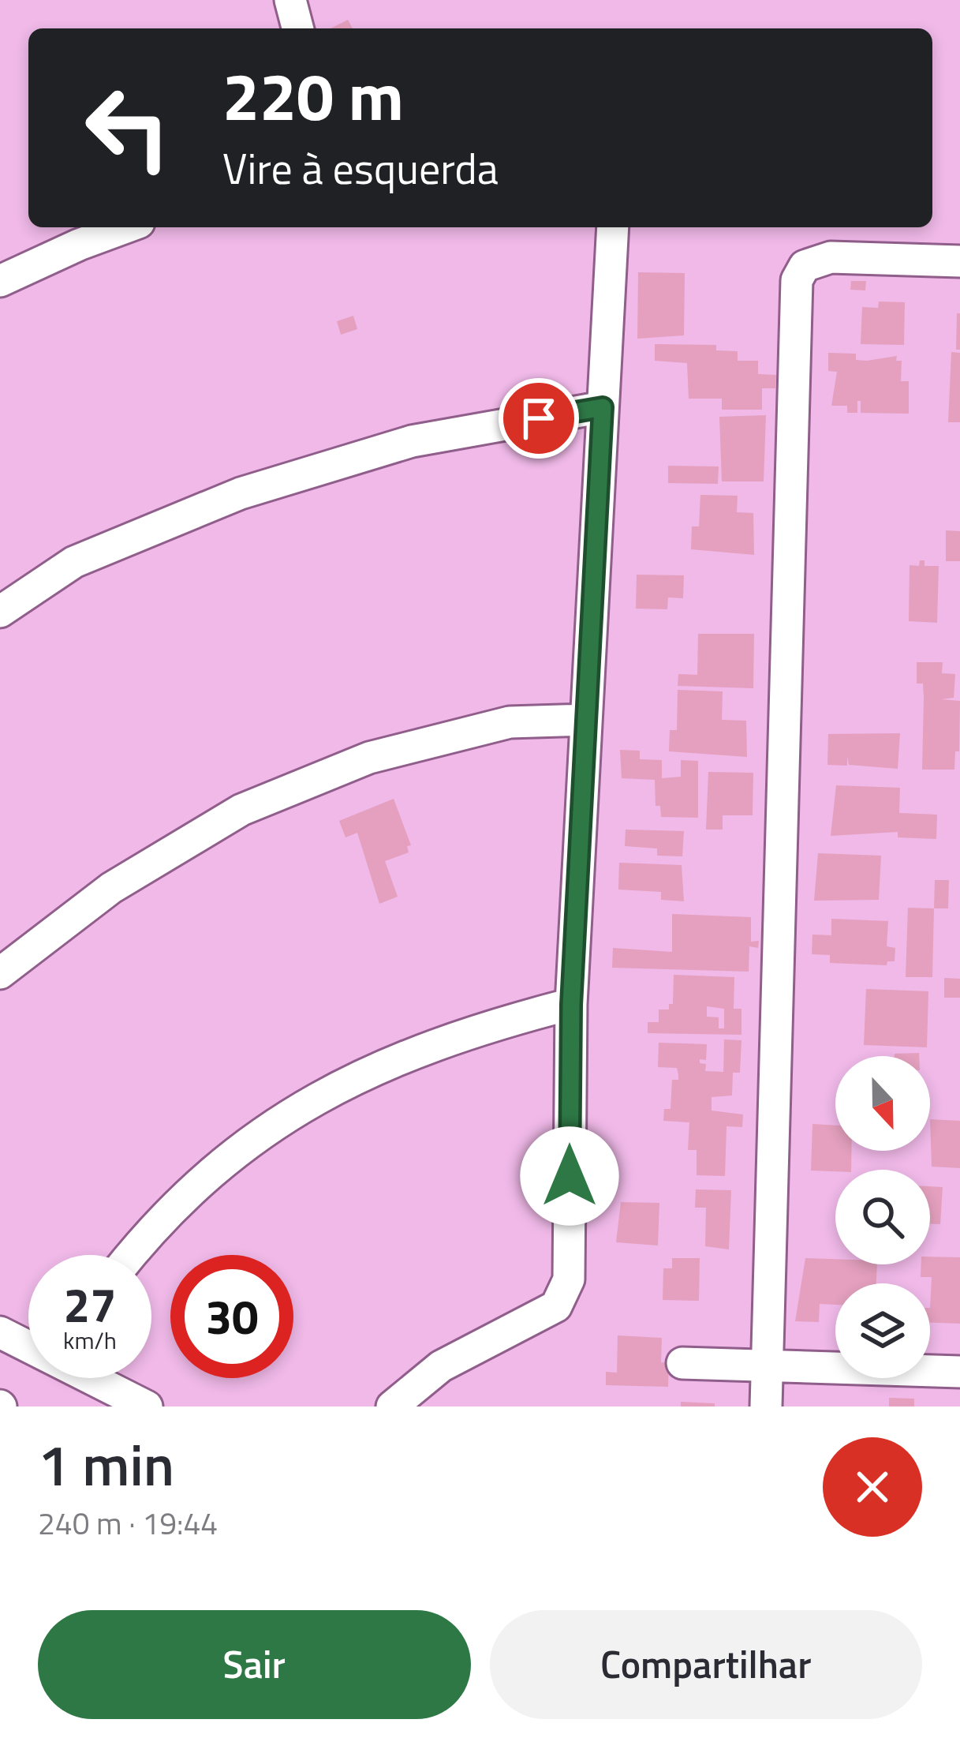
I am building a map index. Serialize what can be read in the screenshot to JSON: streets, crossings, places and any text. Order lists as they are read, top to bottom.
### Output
{
  "north": "bottom",
  "page": {
    "turn": ["220 m", "Vire à esquerda"],
    "speed": "27 km/h",
    "limit": "30",
    "heading": ["1 min", "240 m · 19:44"],
    "buttons": ["Sair", "Compartilhar"]
  }
}
